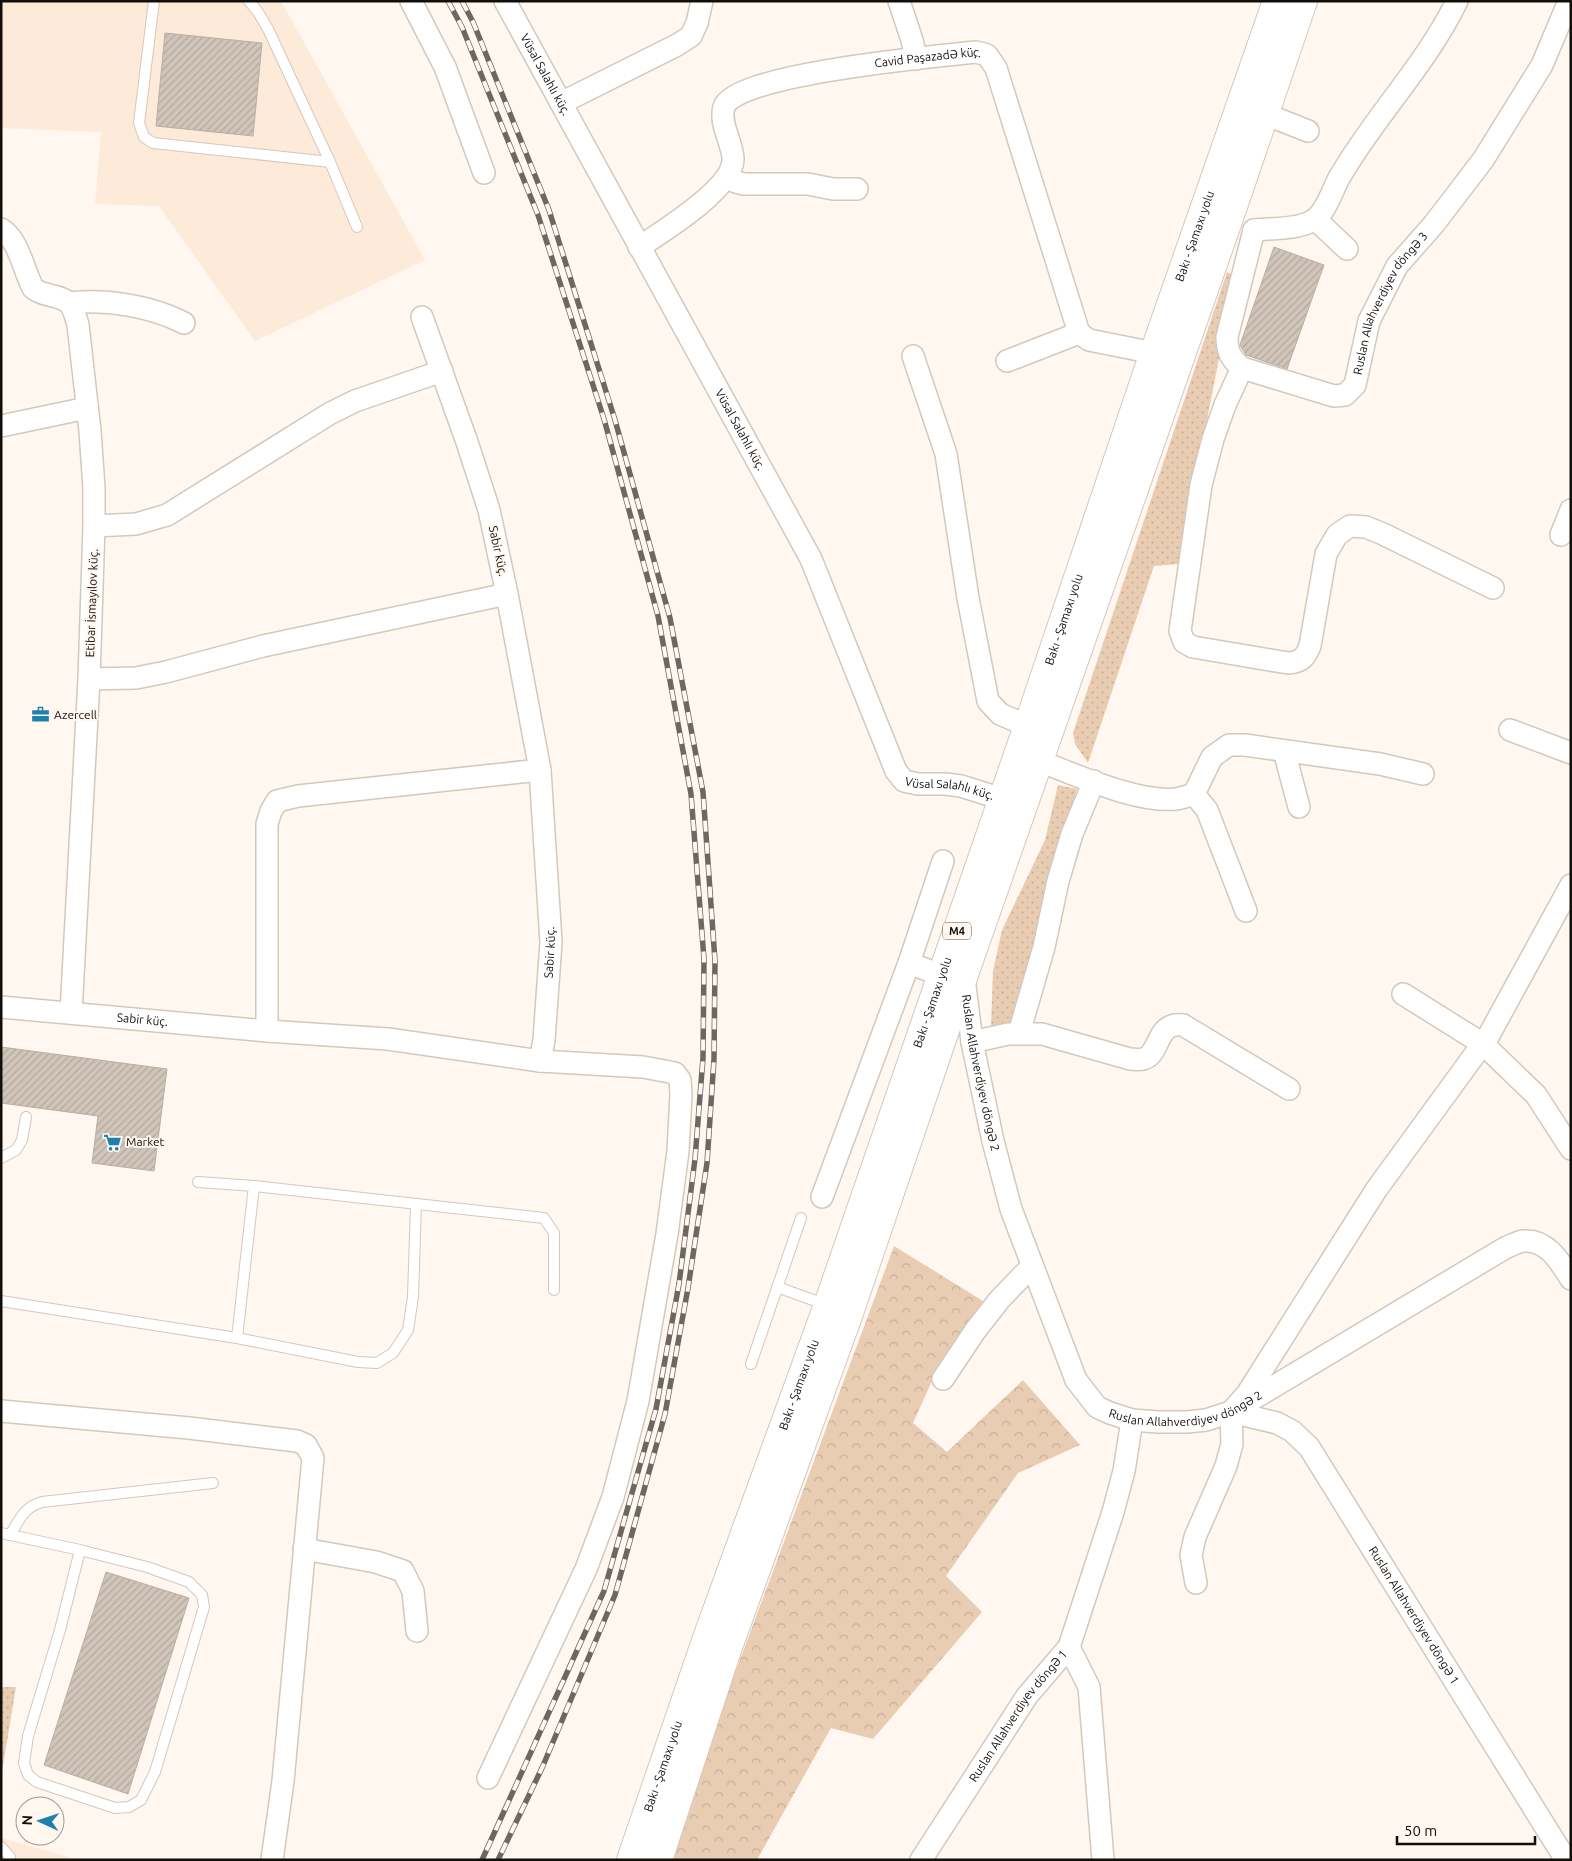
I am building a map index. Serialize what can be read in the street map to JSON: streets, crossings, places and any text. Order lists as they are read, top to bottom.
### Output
{
  "streets": {
    "highway": ["Bakı - Şamaxı yolu", "M4"],
    "street": [
      "Cavid Paşazadə küç.",
      "Vüsal Salahlı küç.",
      "Ruslan Allahverdiyev döngə 3",
      "Sabir küç.",
      "Etibar İsmayılov küç.",
      "Ruslan Allahverdiyev döngə 2",
      "Ruslan Allahverdiyev döngə 1"
    ]
  },
  "crossings": [
    ["Vüsal Salahlı küç.", "Bakı - Şamaxı yolu"],
    ["Bakı - Şamaxı yolu", "Ruslan Allahverdiyev döngə 2"],
    ["Sabir küç.", "Etibar İsmayılov küç."],
    ["Ruslan Allahverdiyev döngə 2", "Ruslan Allahverdiyev döngə 1"]
  ],
  "places": {
    "office": ["Azercell"],
    "supermarket": ["Market"]
  },
  "scale_bar": "50 m",
  "north": "left"
}
